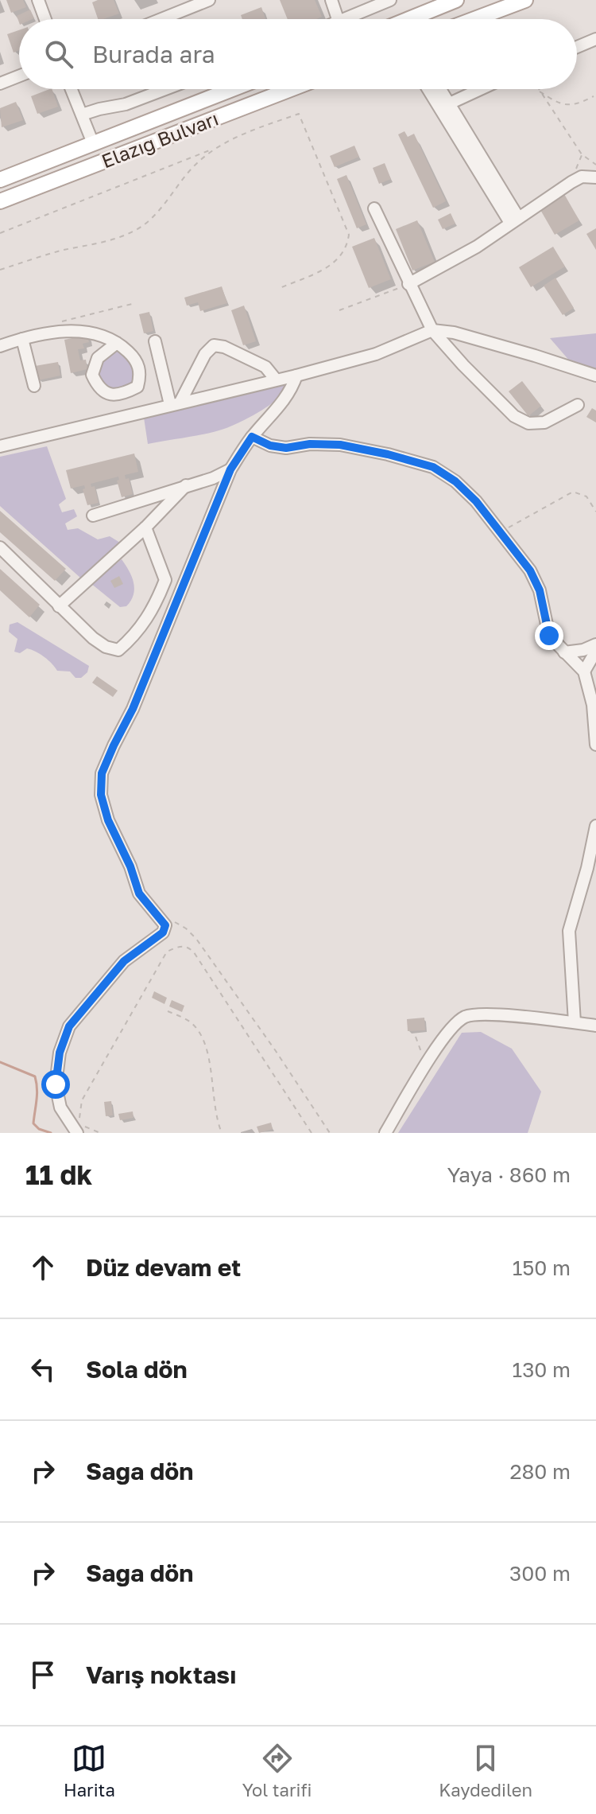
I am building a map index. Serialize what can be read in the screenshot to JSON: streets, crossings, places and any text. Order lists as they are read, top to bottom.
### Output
{
  "streets": {
    "main road": ["Elazığ Bulvarı"]
  },
  "page": {
    "search": "Burada ara",
    "heading": ["11 dk", "Yaya · 860 m"],
    "list": [
      ["Düz devam et", "150 m"],
      ["Sola dön", "130 m"],
      ["Sağa dön", "280 m"],
      ["Sağa dön", "300 m"],
      "Varış noktası"
    ],
    "nav": ["Harita", "Yol tarifi", "Kaydedilen"]
  }
}
